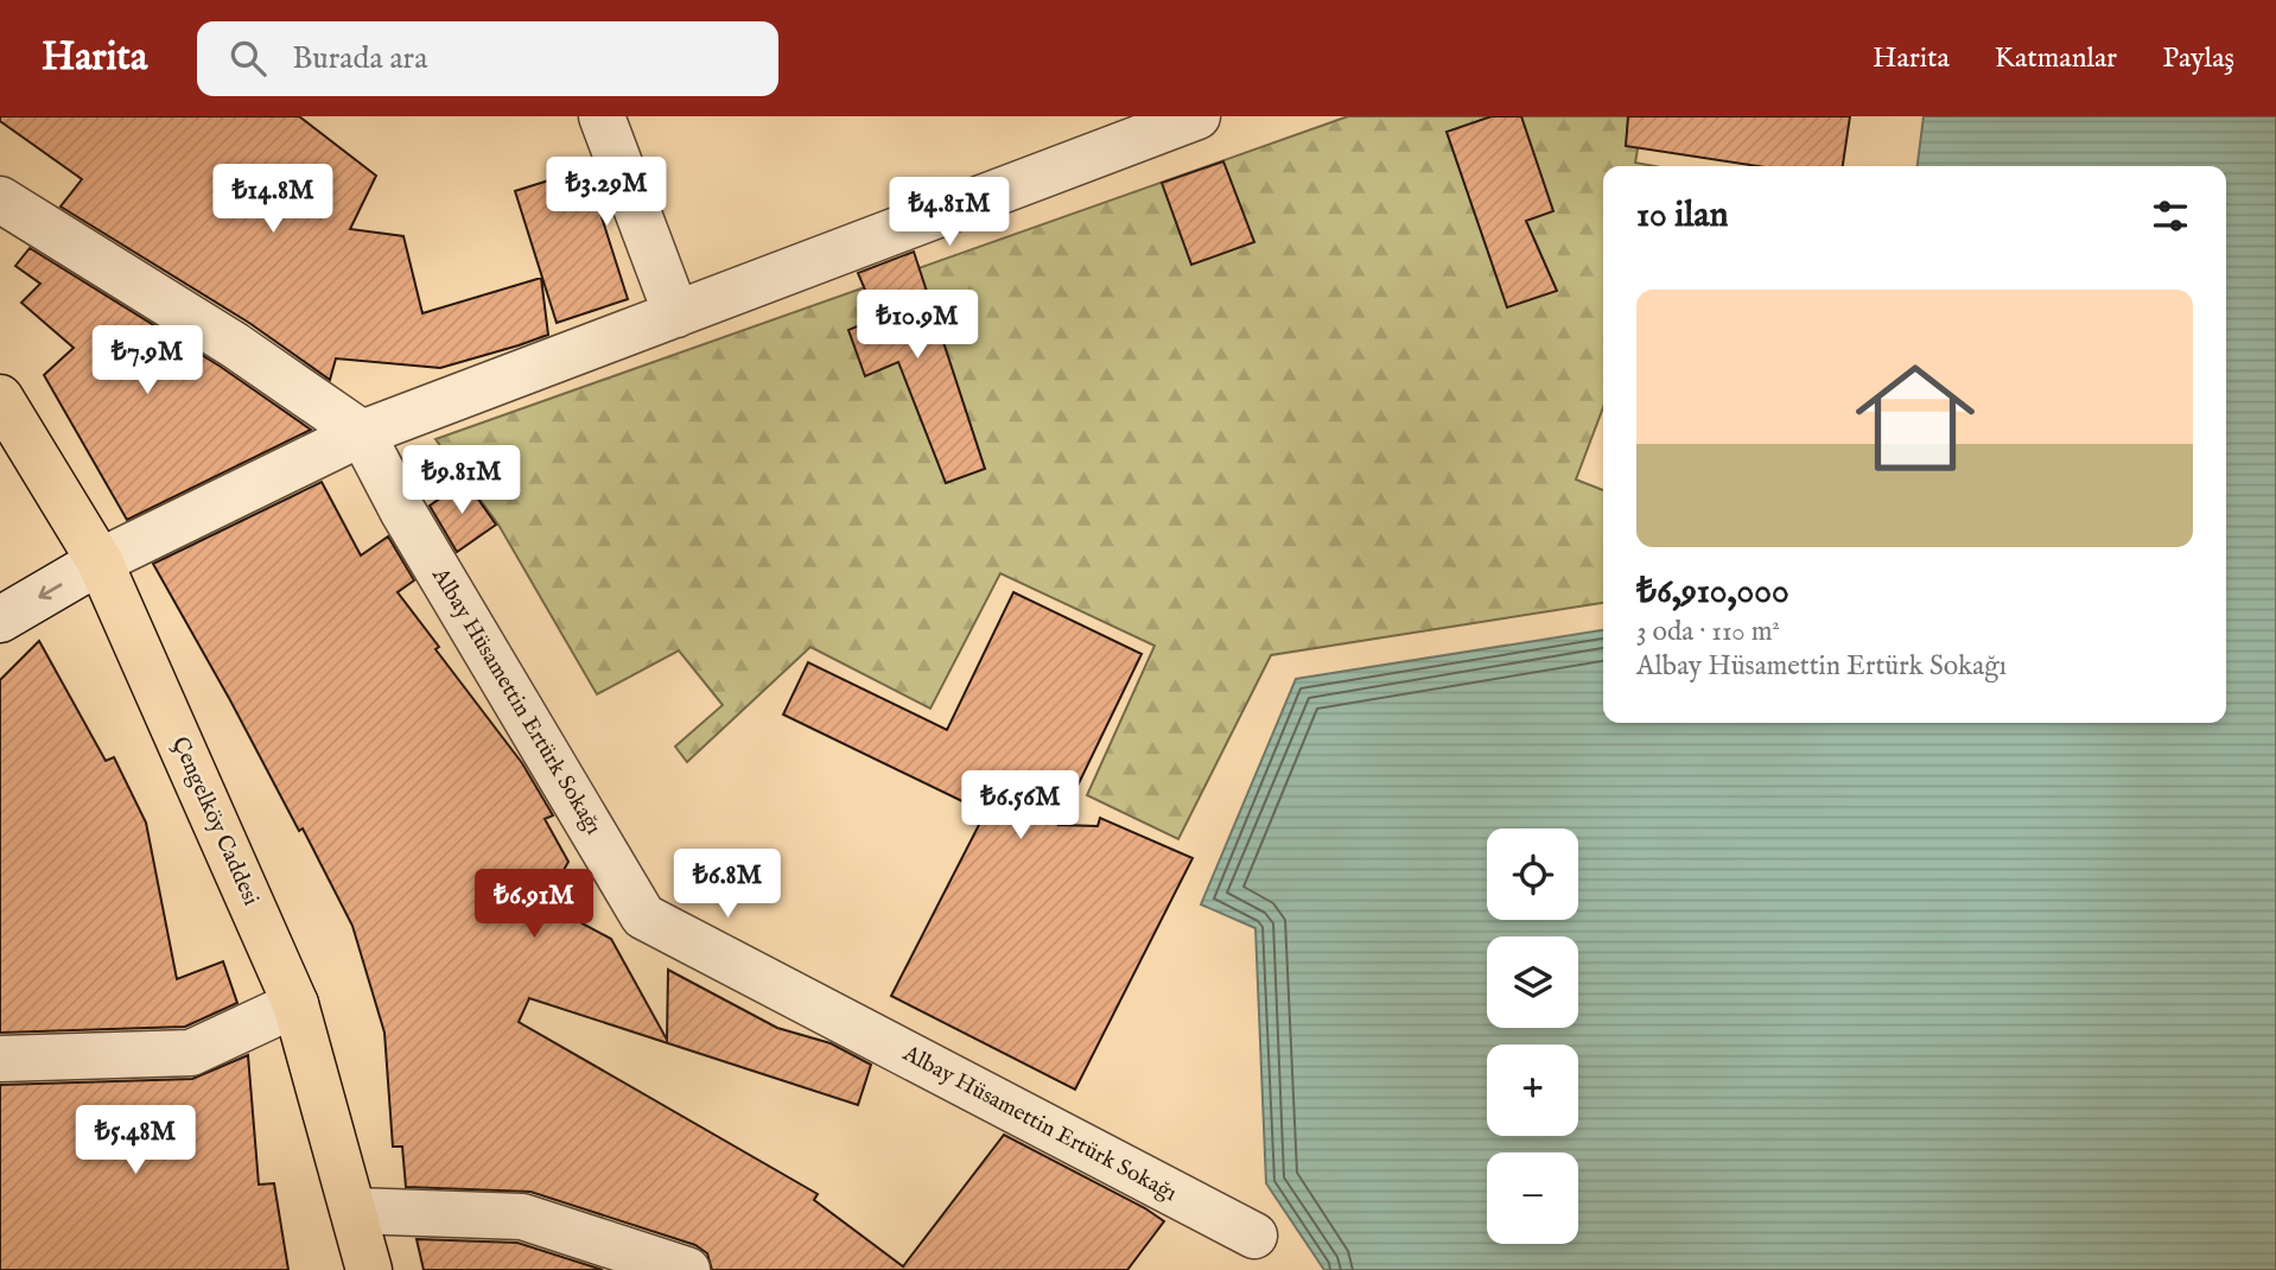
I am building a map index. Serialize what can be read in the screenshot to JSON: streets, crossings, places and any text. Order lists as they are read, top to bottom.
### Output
{
  "streets": {
    "main road": ["Çengelköy Caddesi"],
    "street": ["Albay Hüsamettin Ertürk Sokağı"]
  },
  "page": {
    "header": "Harita",
    "search": "Burada ara",
    "nav": ["Harita", "Katmanlar", "Paylaş"],
    "price": [
      "₺3.29M",
      "₺14.8M",
      "₺4.81M",
      "₺10.9M",
      "₺7.9M",
      "₺9.81M",
      "₺6.56M",
      "₺6.8M",
      "₺6.91M",
      "₺5.48M"
    ],
    "heading": "10 ilan",
    "list": [
      {
        "name": "₺6,910,000",
        "note": "3 oda · 110 m² · Albay Hüsamettin Ertürk Sokağı"
      }
    ],
    "map_buttons": ["+", "−"]
  }
}
